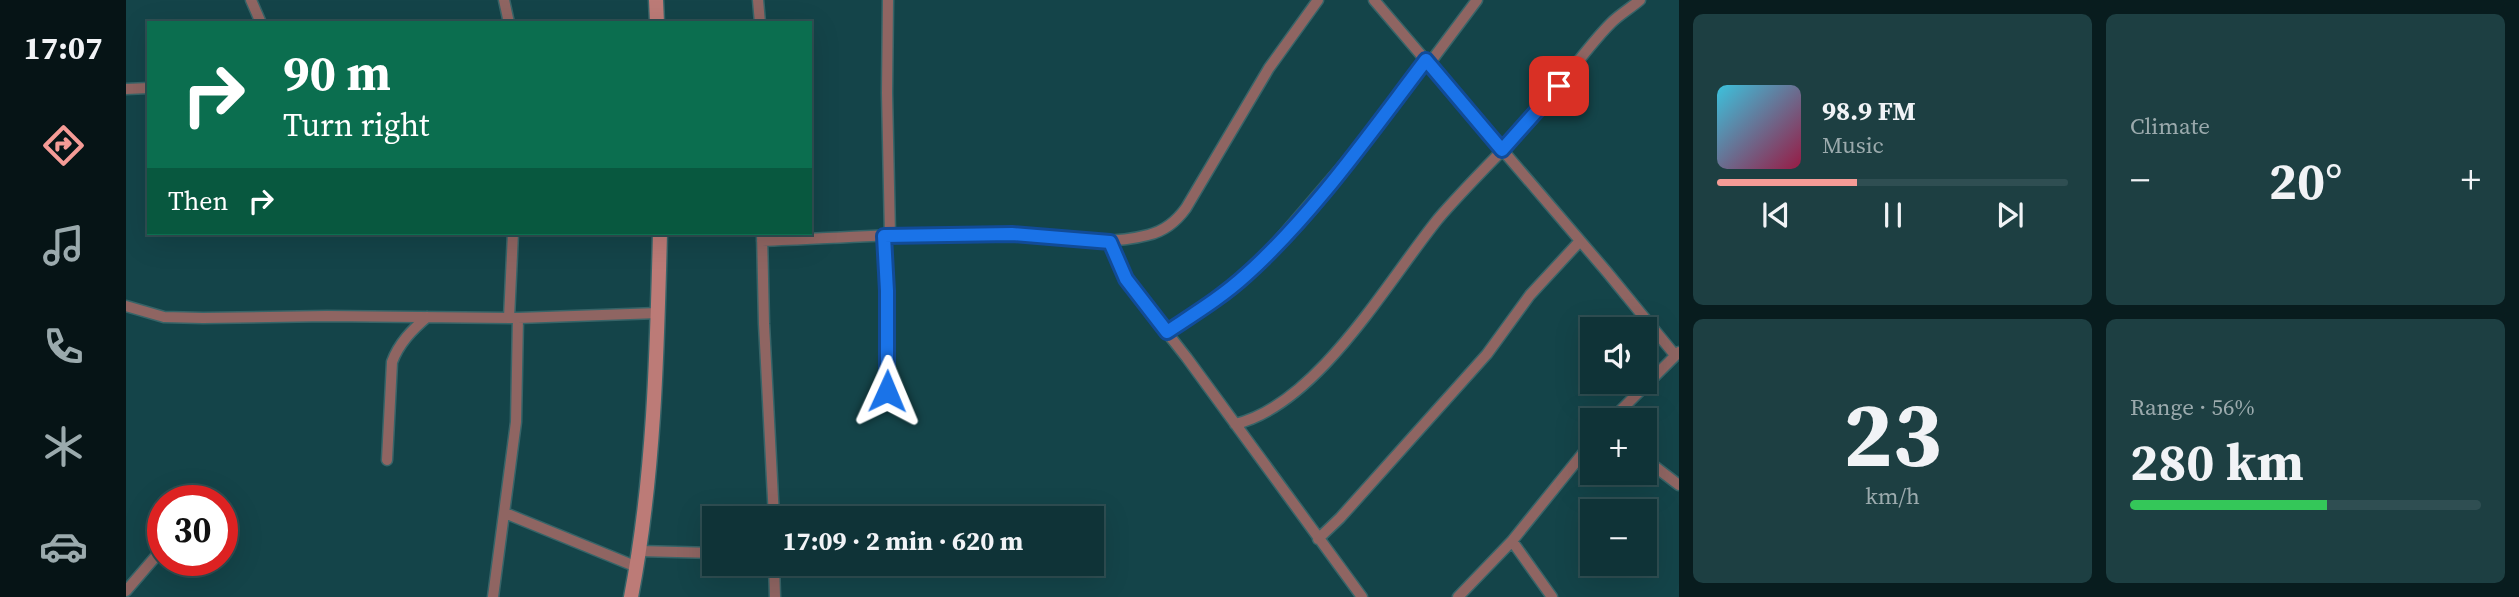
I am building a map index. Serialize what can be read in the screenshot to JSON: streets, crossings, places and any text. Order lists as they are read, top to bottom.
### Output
{
  "page": {
    "tabs": "17:07",
    "tile": [
      "Climate",
      ["23", "km/h"],
      ["Range · 56%", "280 km"]
    ],
    "turn": ["90 m", "Turn right"],
    "song": ["98.9 FM", "Music"],
    "heat": ["−", "20°", "+"],
    "then": "Then",
    "map_buttons": ["+", "−"],
    "limit": "30",
    "trip": "17:09 · 2 min · 620 m"
  }
}
